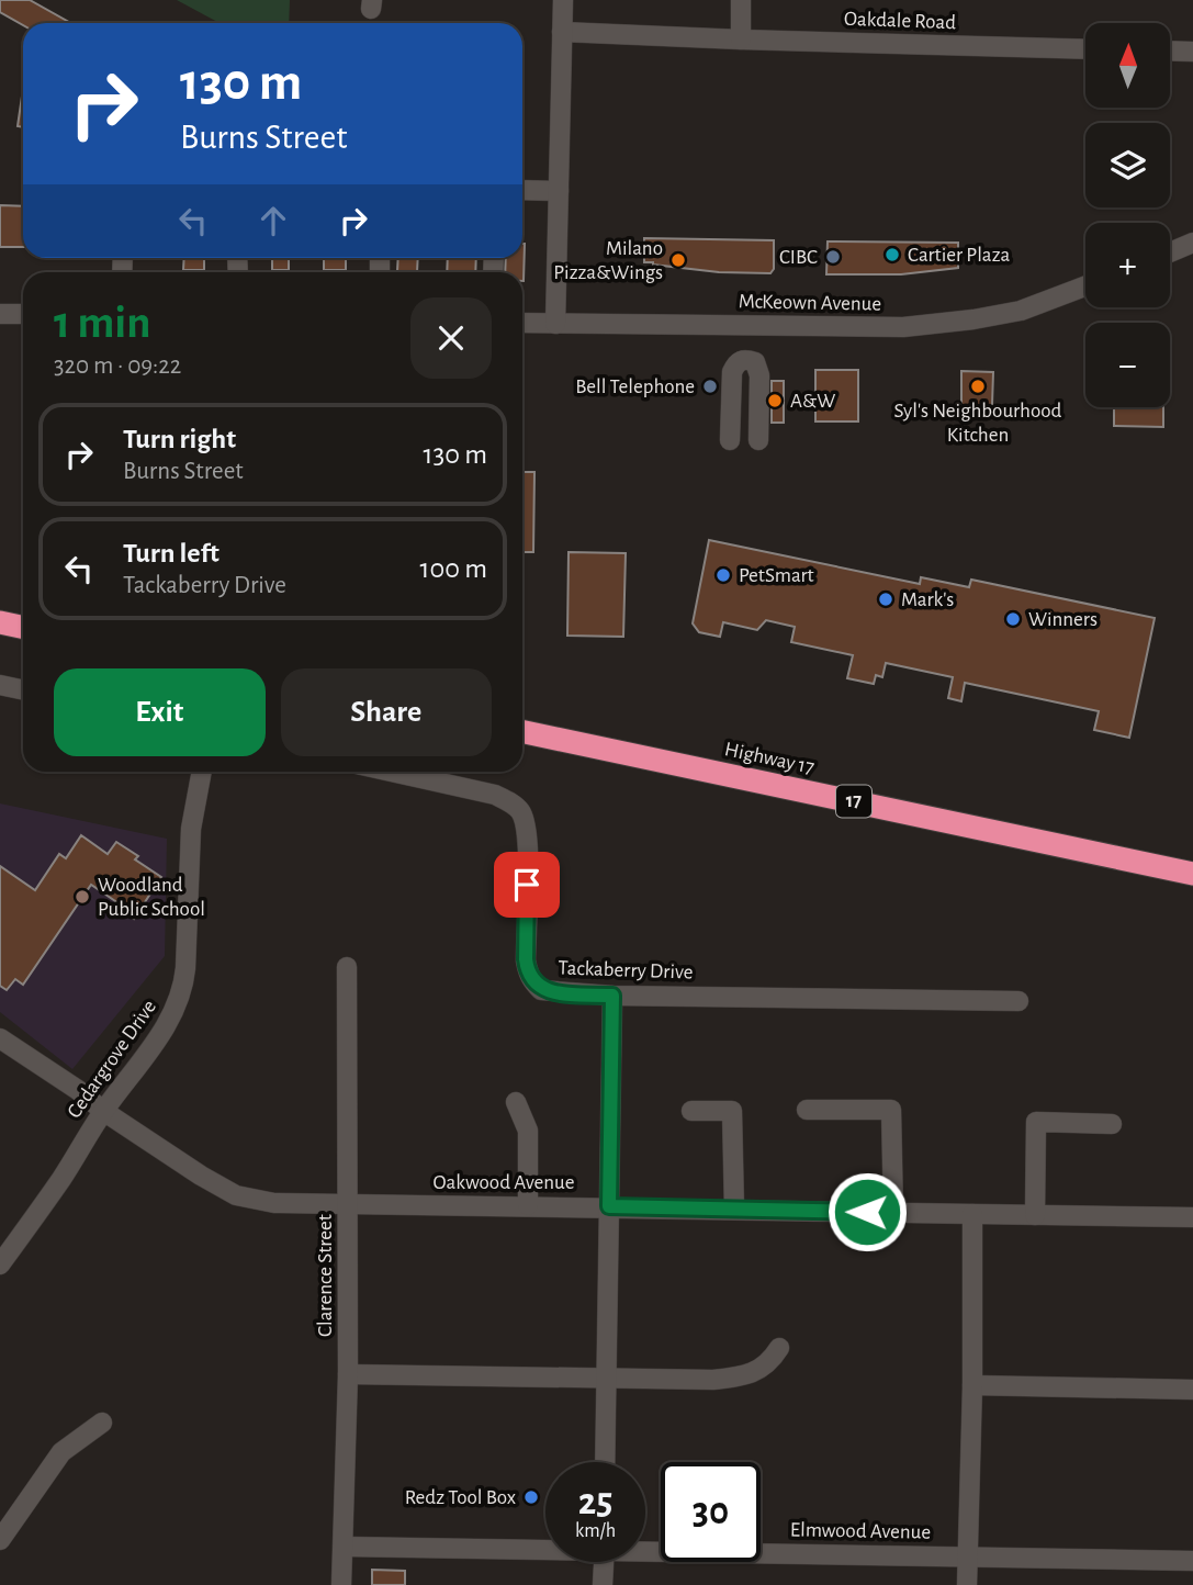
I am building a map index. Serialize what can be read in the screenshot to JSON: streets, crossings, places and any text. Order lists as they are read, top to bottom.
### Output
{
  "streets": {
    "highway": ["Highway 17", "17"],
    "street": [
      "Oakdale Road",
      "McKeown Avenue",
      "Tackaberry Drive",
      "Cedargrove Drive",
      "Oakwood Avenue",
      "Clarence Street",
      "Elmwood Avenue"
    ]
  },
  "crossings": [
    ["Cedargrove Drive", "Oakwood Avenue"],
    ["Oakwood Avenue", "Clarence Street"],
    ["Clarence Street", "Elmwood Avenue"]
  ],
  "places": [
    "Cartier Plaza",
    "CIBC",
    "Milano Pizza&Wings",
    "Bell Telephone",
    "Syl's Neighbourhood Kitchen",
    "A&W",
    "PetSmart",
    "Mark's",
    "Winners",
    "Woodland Public School",
    "Redz Tool Box"
  ],
  "north": "top",
  "page": {
    "map_buttons": ["+", "−"],
    "turn": ["130 m", "Burns Street"],
    "heading": ["1 min", "320 m · 09:22"],
    "list": [
      {
        "name": "Turn right",
        "note": "Burns Street",
        "value": "130 m"
      },
      {
        "name": "Turn left",
        "note": "Tackaberry Drive",
        "value": "100 m"
      }
    ],
    "buttons": ["Exit", "Share"],
    "speed": "25 km/h",
    "limit": "30"
  }
}
